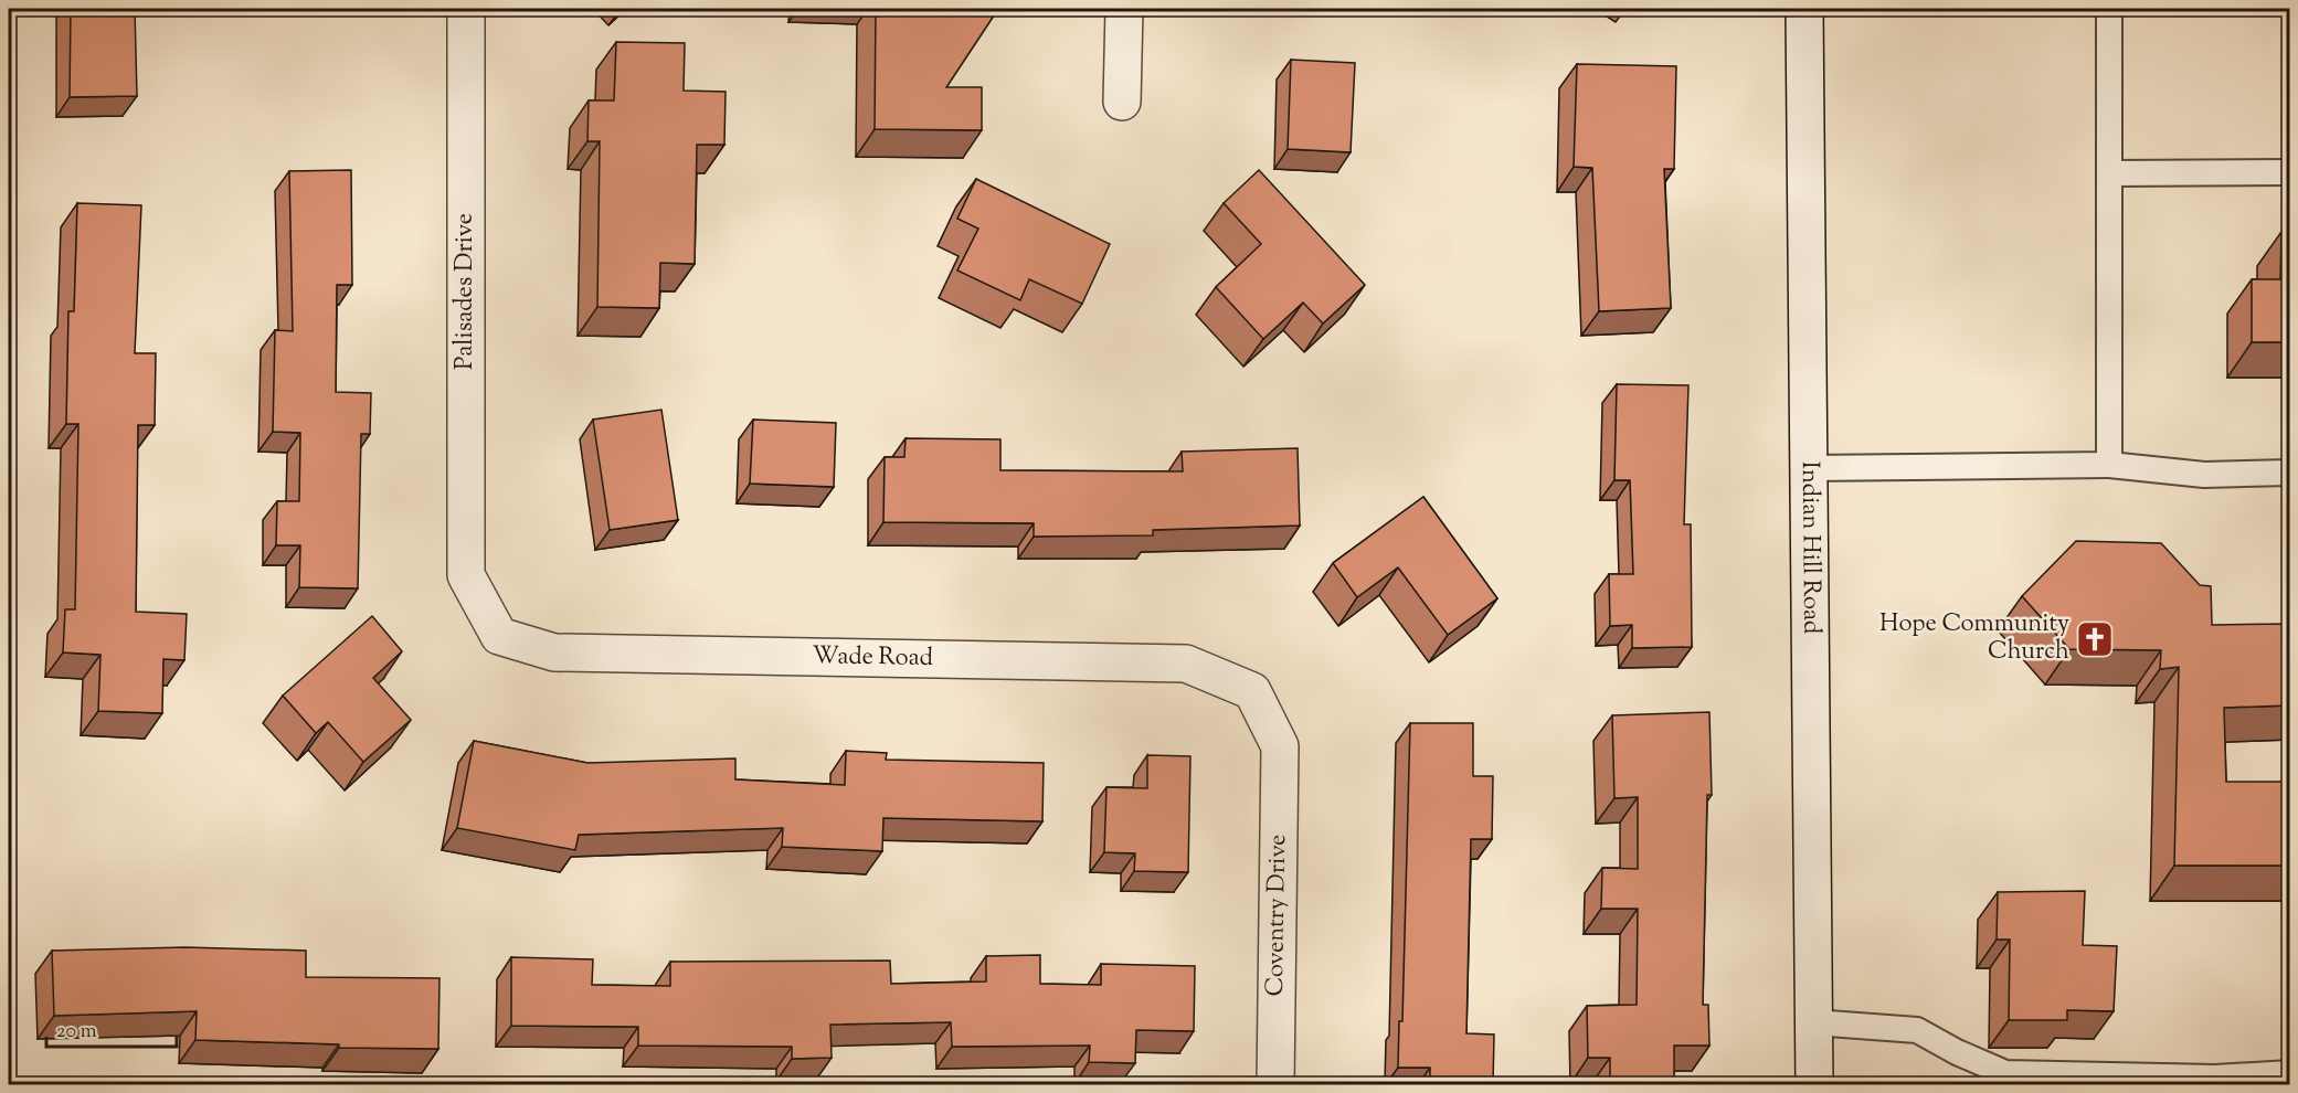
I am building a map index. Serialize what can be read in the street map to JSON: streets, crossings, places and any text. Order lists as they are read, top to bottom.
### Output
{
  "streets": {
    "street": [
      "Palisades Drive",
      "Indian Hill Road",
      "Wade Road",
      "Coventry Drive"
    ]
  },
  "crossings": [
    ["Palisades Drive", "Wade Road"],
    ["Wade Road", "Coventry Drive"]
  ],
  "places": {
    "church": ["Hope Community Church"]
  },
  "scale_bar": "20 m"
}
